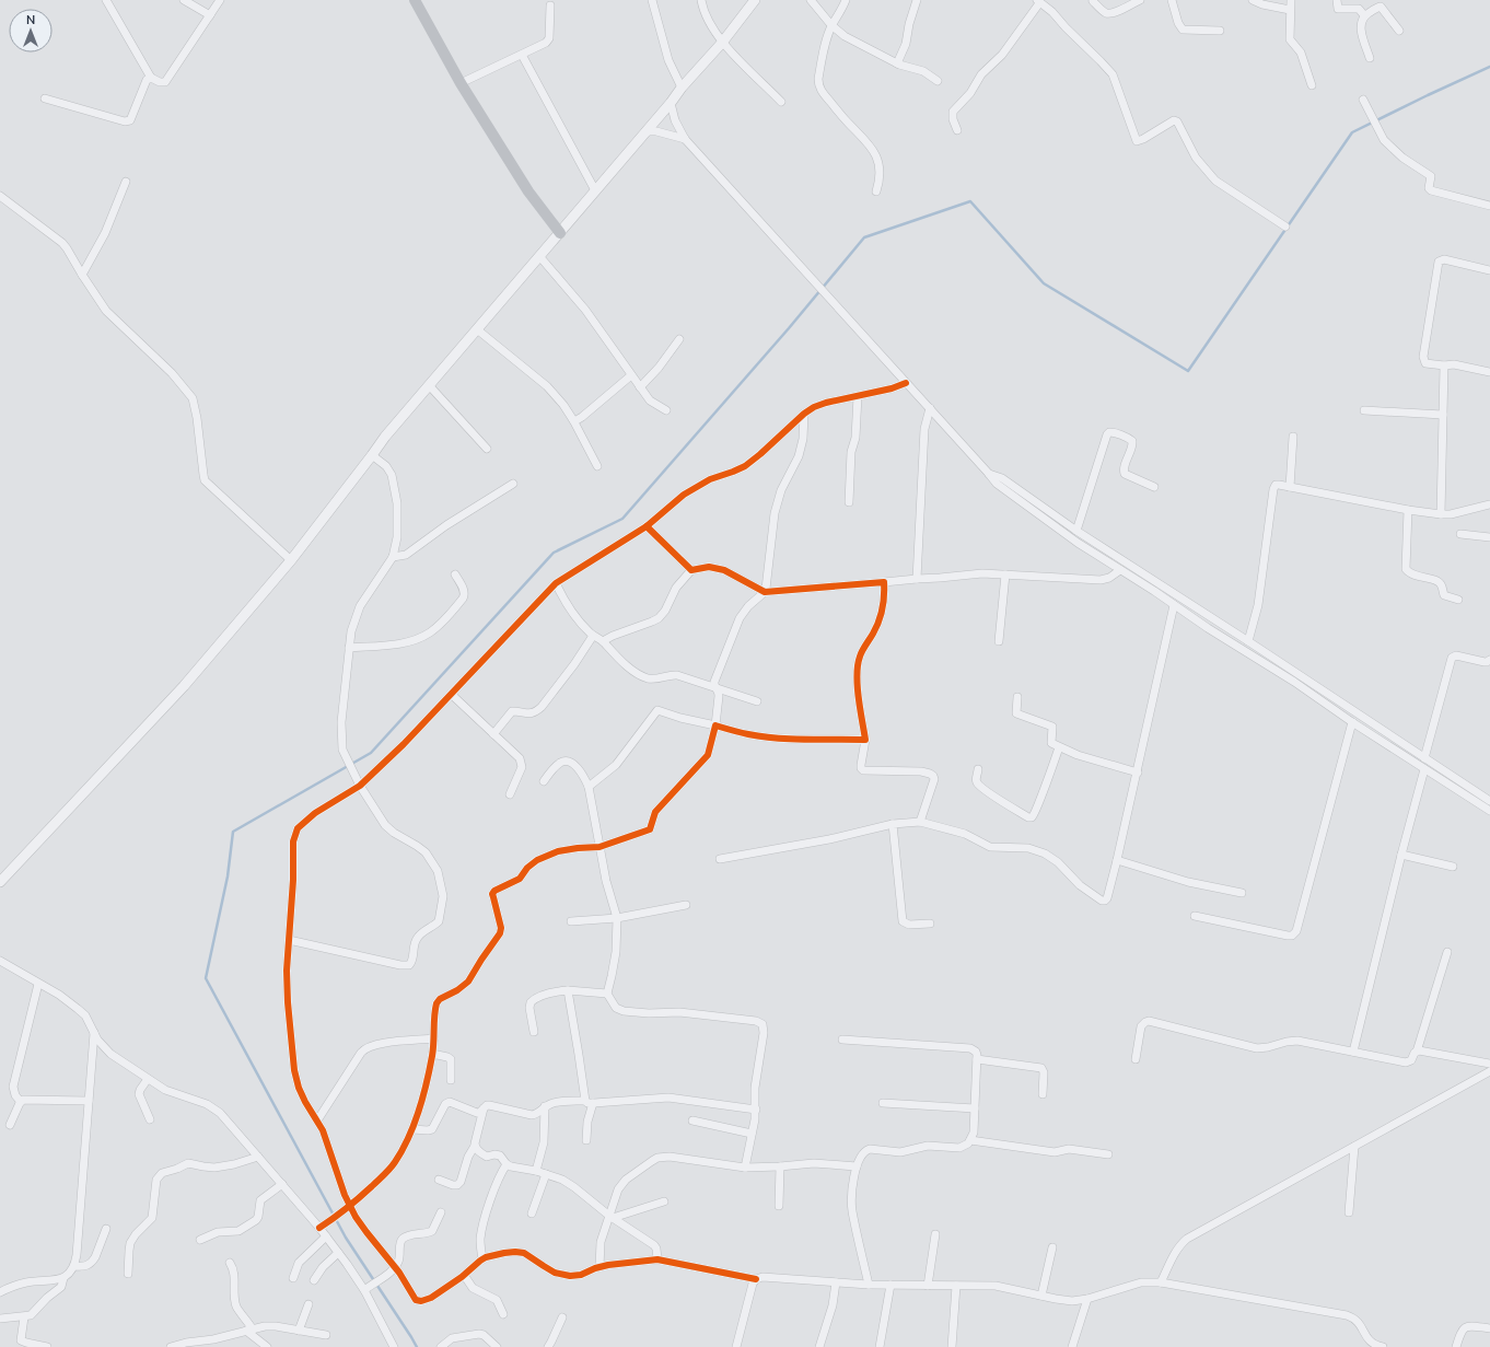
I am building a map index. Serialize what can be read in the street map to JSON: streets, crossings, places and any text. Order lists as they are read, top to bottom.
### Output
{
  "north": "top"
}
